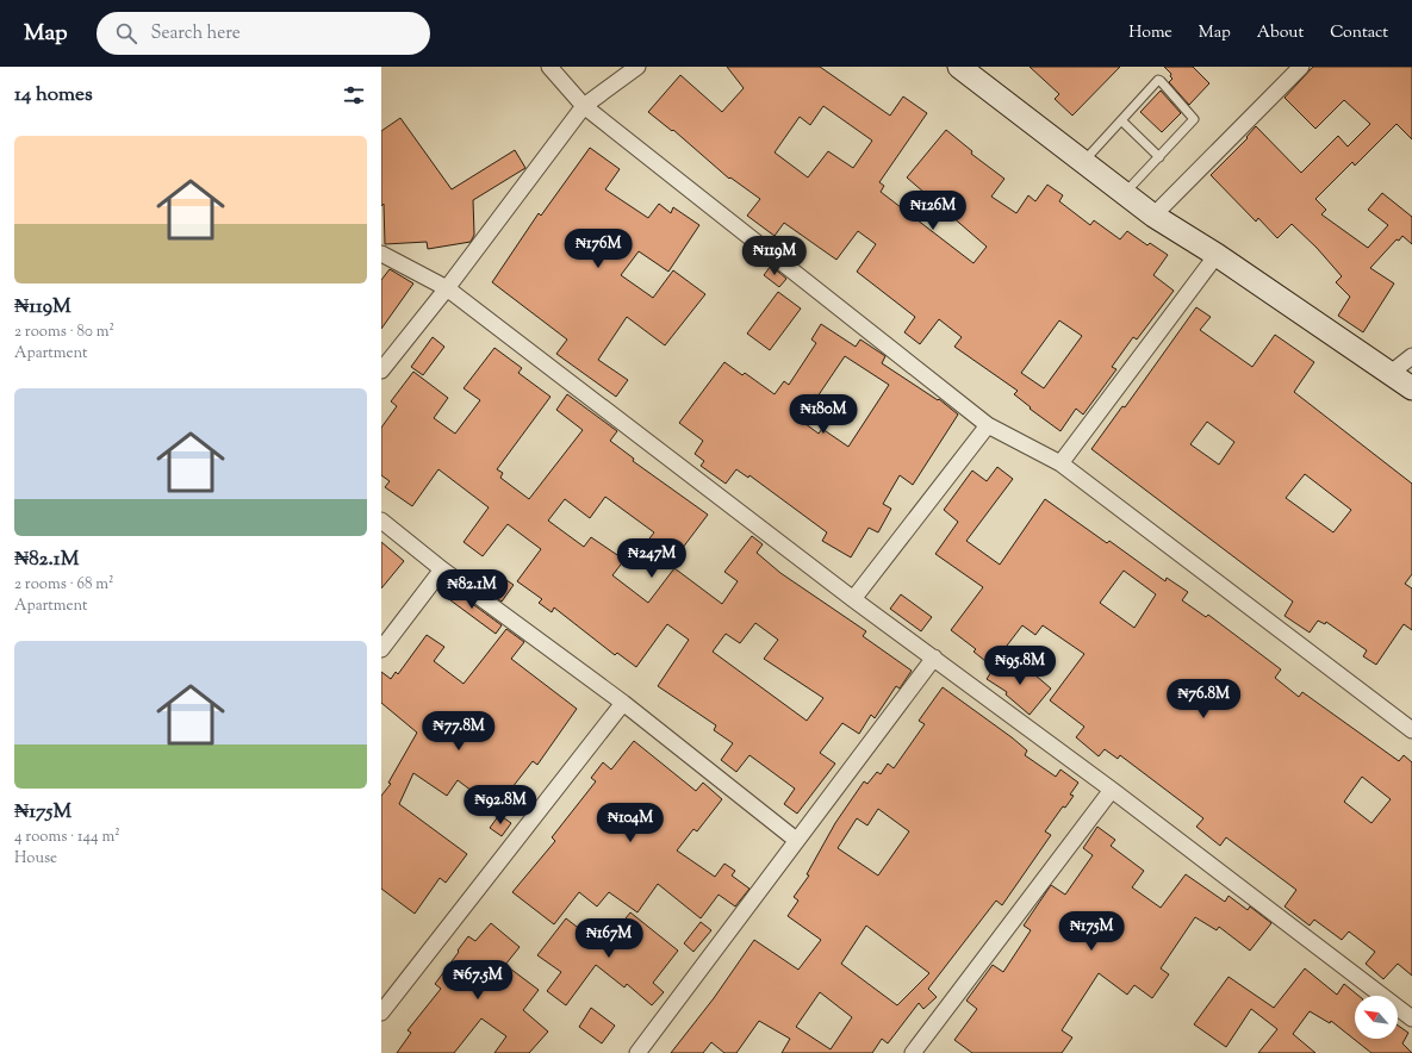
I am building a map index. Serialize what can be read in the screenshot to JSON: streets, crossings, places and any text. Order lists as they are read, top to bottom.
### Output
{
  "north": "top left",
  "page": {
    "header": "Map",
    "search": "Search here",
    "nav": [
      "Home",
      "Map",
      "About",
      "Contact"
    ],
    "heading": "14 homes",
    "list": [
      {
        "name": "₦119M",
        "note": "2 rooms · 80 m² · Apartment"
      },
      {
        "name": "₦82.1M",
        "note": "2 rooms · 68 m² · Apartment"
      },
      {
        "name": "₦175M",
        "note": "4 rooms · 144 m² · House"
      }
    ],
    "price": [
      "₦126M",
      "₦176M",
      "₦119M",
      "₦180M",
      "₦247M",
      "₦82.1M",
      "₦95.8M",
      "₦76.8M",
      "₦77.8M",
      "₦92.8M",
      "₦104M",
      "₦175M",
      "₦167M",
      "₦67.5M"
    ]
  }
}
